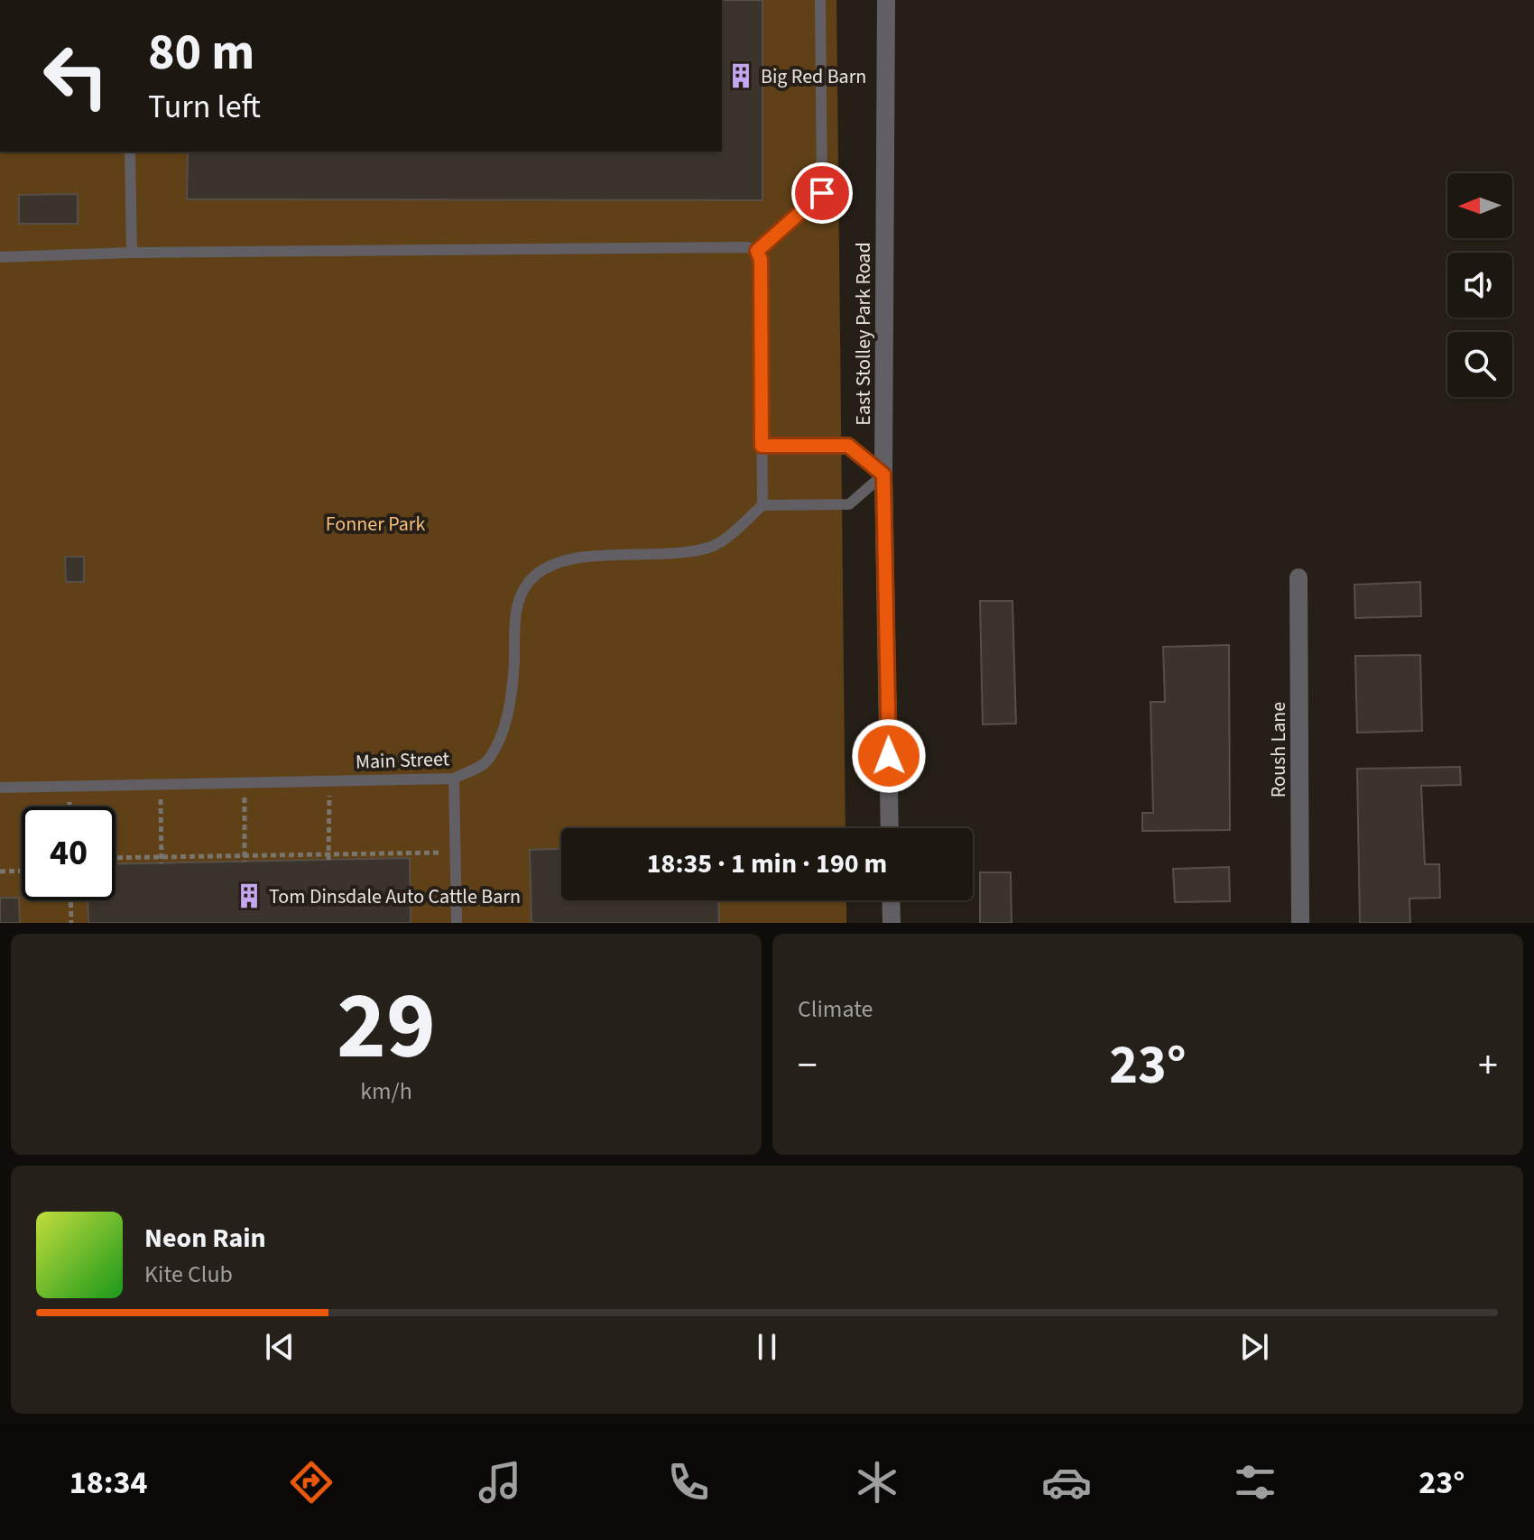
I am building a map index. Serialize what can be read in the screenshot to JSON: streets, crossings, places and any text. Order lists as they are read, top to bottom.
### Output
{
  "streets": {
    "street": ["East Stolley Park Road", "Roush Lane"],
    "lane": ["Main Street"]
  },
  "parks": ["Fonner Park"],
  "places": {
    "building": ["Big Red Barn", "Tom Dinsdale Auto Cattle Barn"]
  },
  "north": "left",
  "page": {
    "turn": ["80 m", "Turn left"],
    "limit": "40",
    "trip": "18:35 · 1 min · 190 m",
    "tile": [
      ["29", "km/h"],
      "Climate"
    ],
    "heat": ["−", "23°", "+"],
    "song": ["Neon Rain", "Kite Club"],
    "tabs": ["18:34", "23°"]
  }
}
